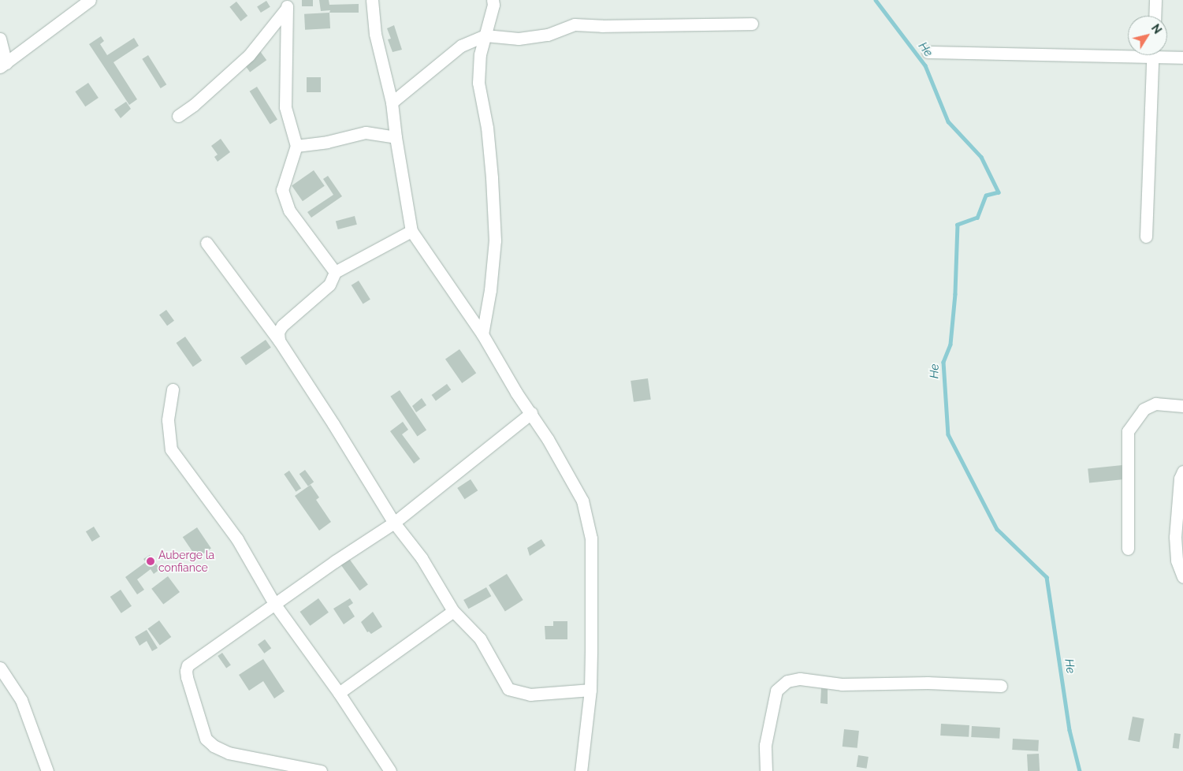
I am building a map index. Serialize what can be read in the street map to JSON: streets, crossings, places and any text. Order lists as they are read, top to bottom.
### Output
{
  "water": ["He"],
  "places": ["Auberge la confiance"],
  "north": "top right"
}
